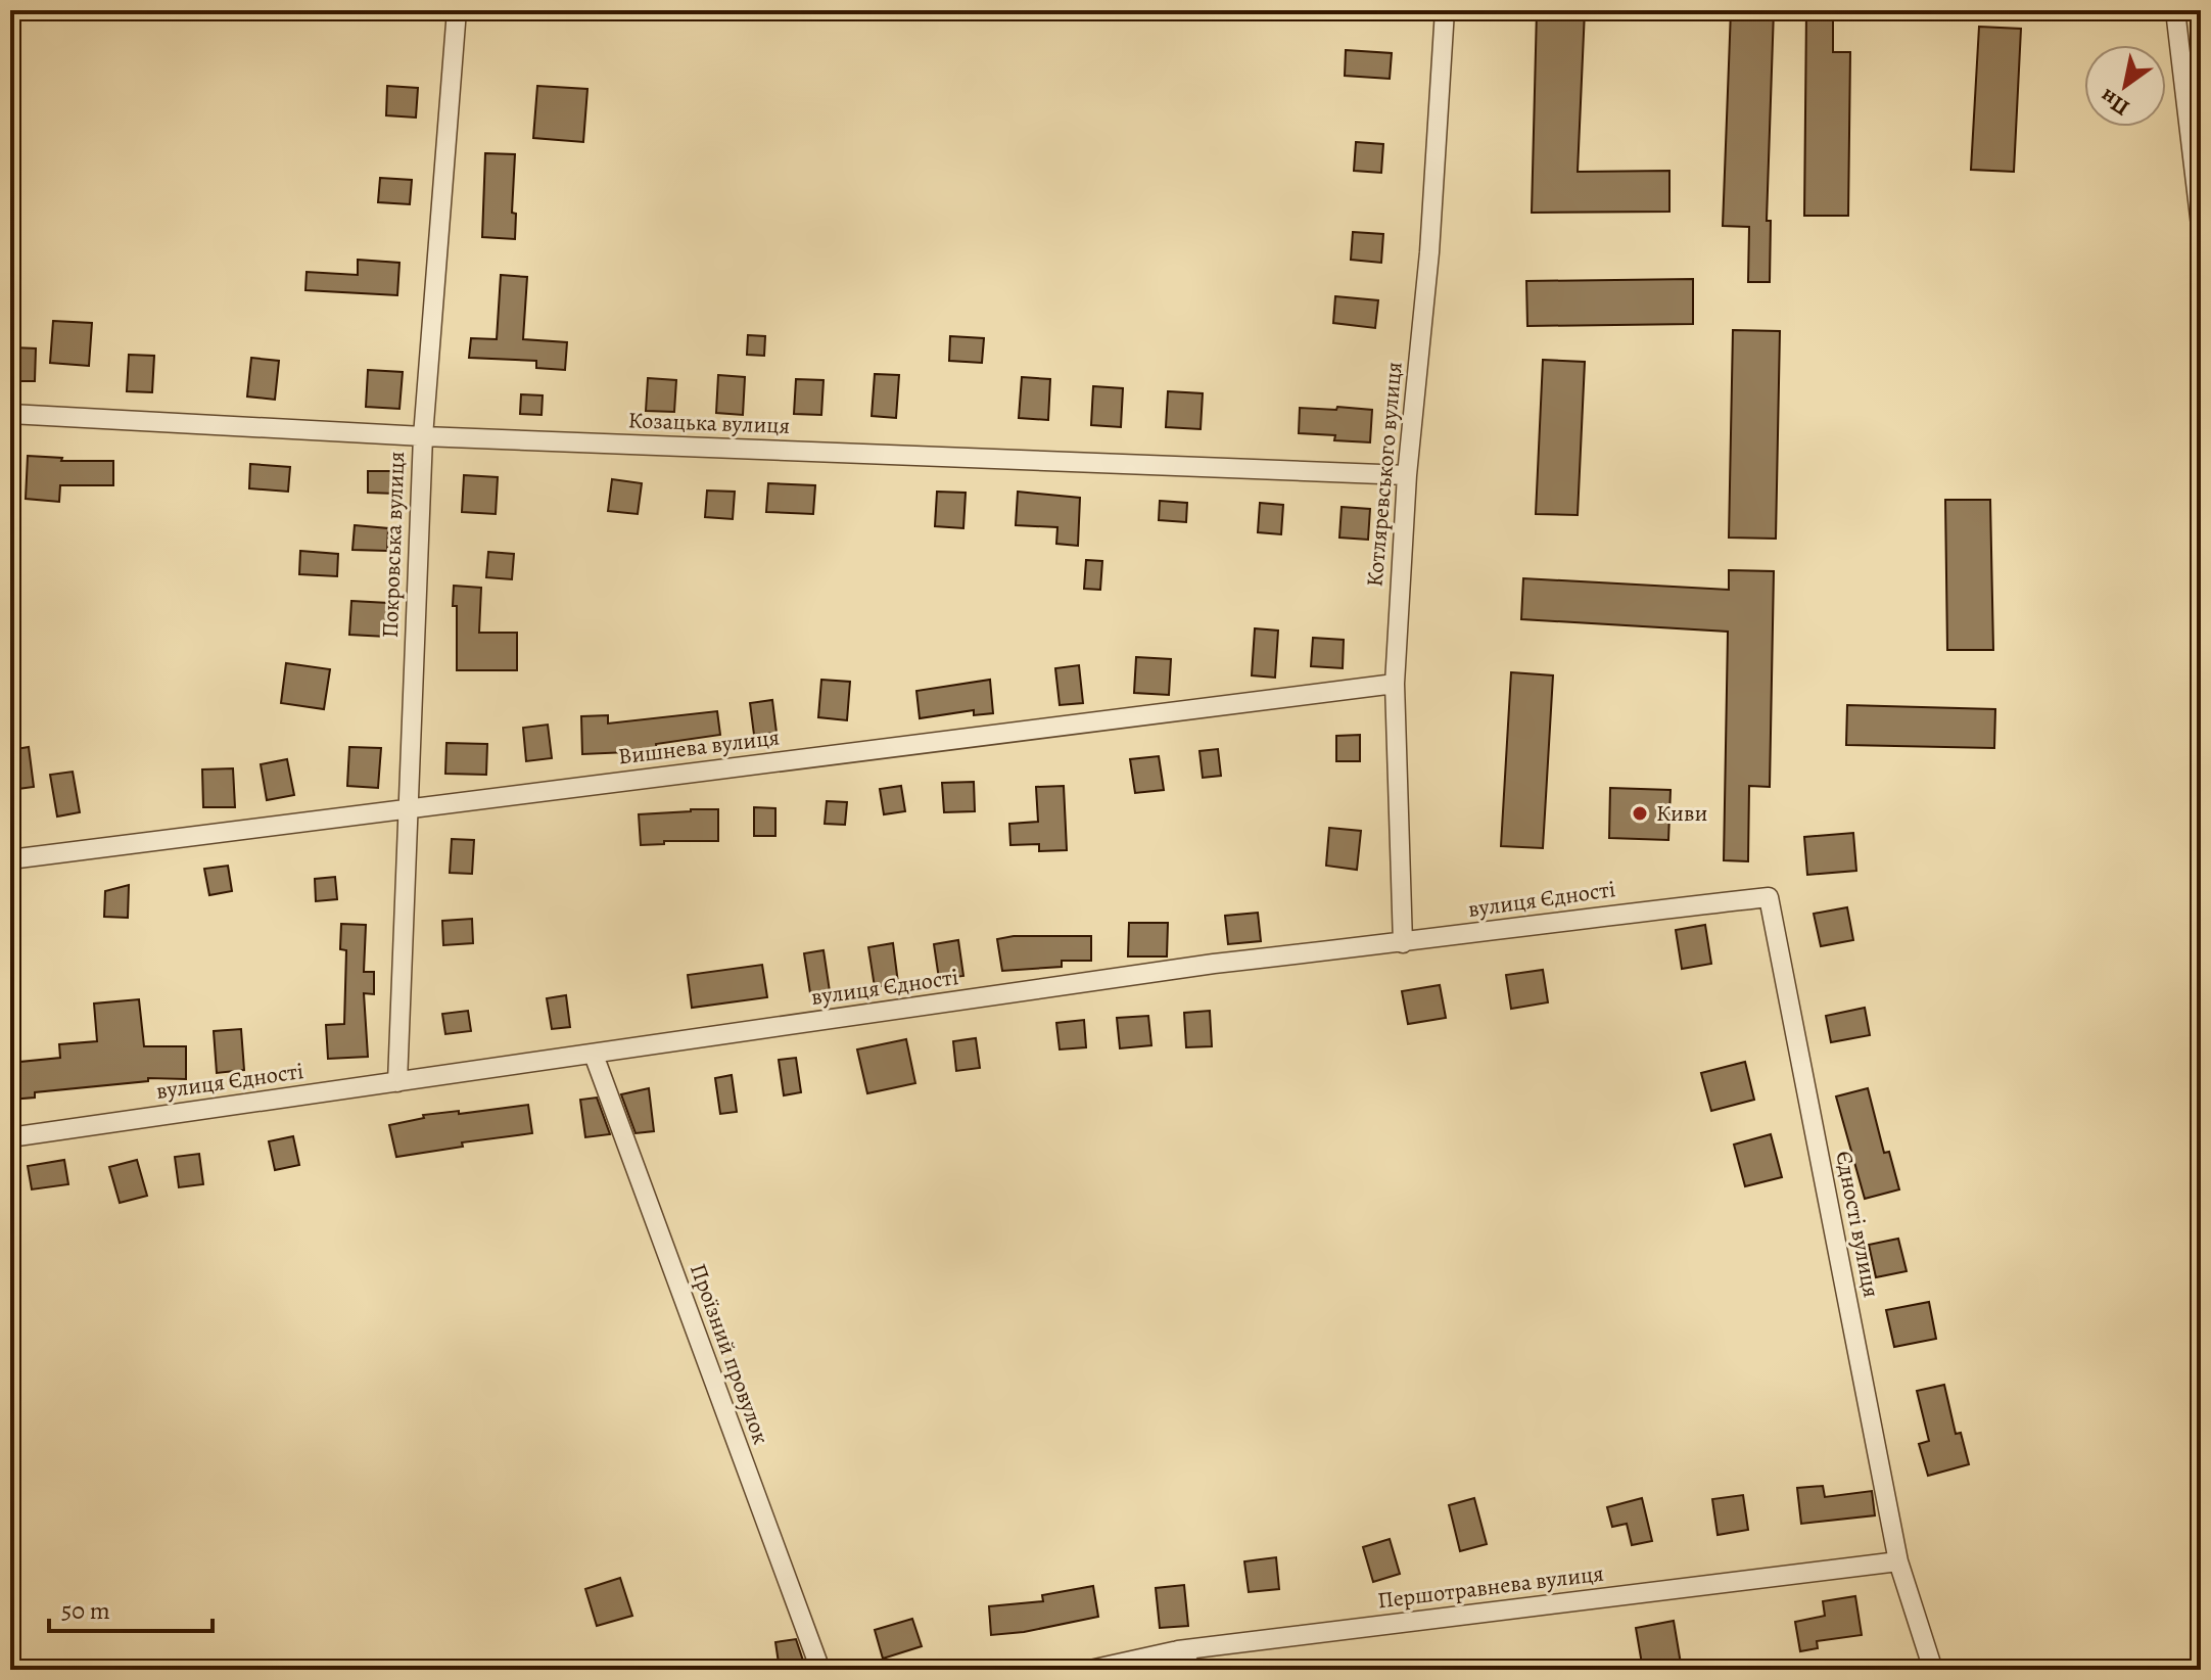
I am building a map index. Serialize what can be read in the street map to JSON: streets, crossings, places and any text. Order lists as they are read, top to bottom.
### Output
{
  "streets": {
    "street": [
      "Козацька вулиця",
      "Котляревського вулиця",
      "Покровська вулиця",
      "Вишнева вулиця",
      "вулиця Єдності",
      "Єдності вулиця",
      "Проїзний провулок",
      "Першотравнева вулиця"
    ]
  },
  "crossings": [
    ["Козацька вулиця", "Котляревського вулиця"],
    ["Козацька вулиця", "Покровська вулиця"],
    ["Котляревського вулиця", "Вишнева вулиця"],
    ["Котляревського вулиця", "вулиця Єдності"],
    ["Покровська вулиця", "Вишнева вулиця"],
    ["Покровська вулиця", "вулиця Єдності"],
    ["вулиця Єдності", "Єдності вулиця"],
    ["вулиця Єдності", "Проїзний провулок"],
    ["Єдності вулиця", "Першотравнева вулиця"]
  ],
  "places": ["Киви"],
  "scale_bar": "50 m",
  "north": "bottom left"
}
